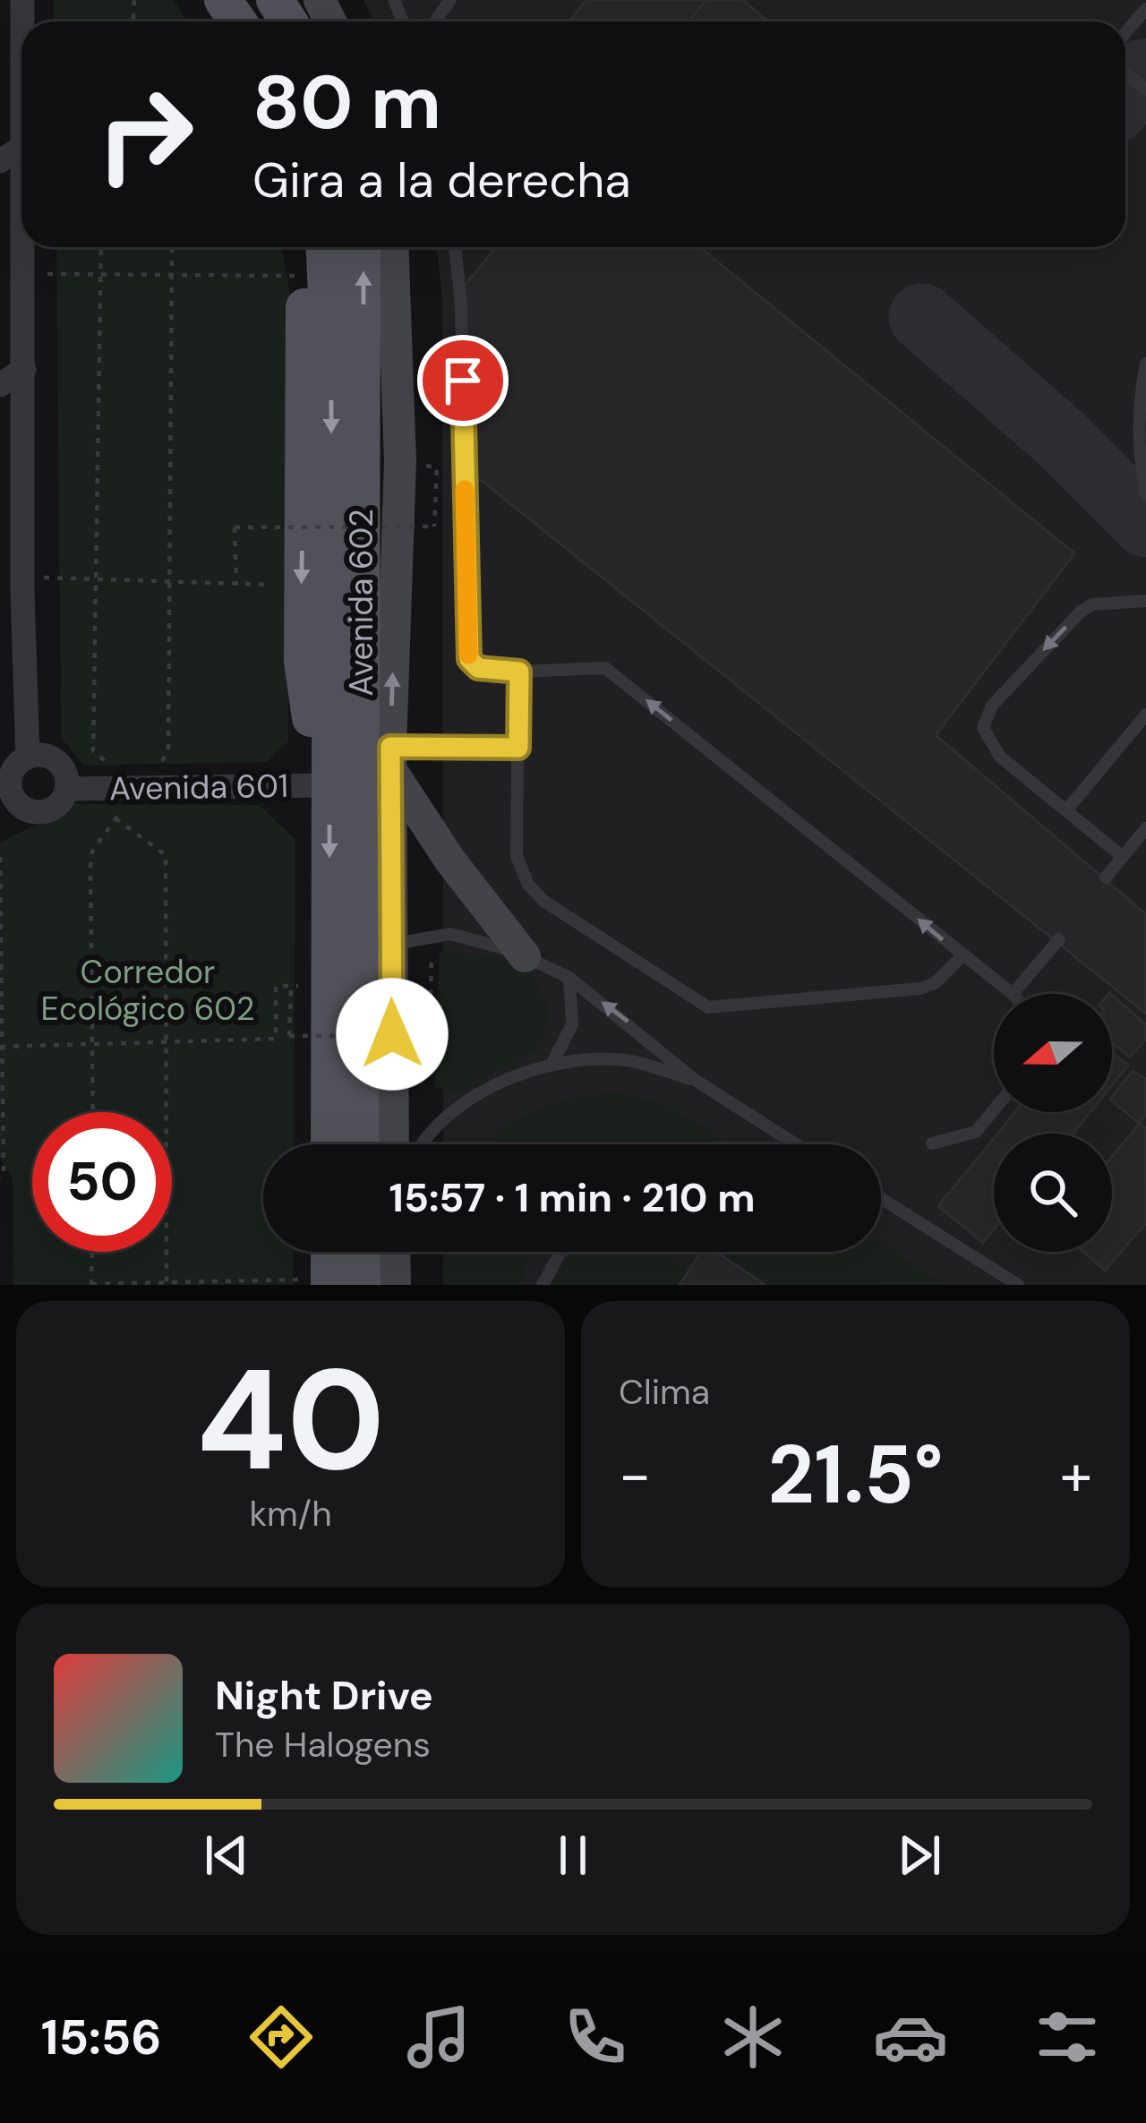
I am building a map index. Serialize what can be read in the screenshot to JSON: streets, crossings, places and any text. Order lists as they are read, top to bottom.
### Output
{
  "streets": {
    "main road": ["Avenida 602"],
    "street": ["Avenida 601"]
  },
  "crossings": [
    ["Avenida 602", "Avenida 601"]
  ],
  "parks": ["Corredor Ecológico 602"],
  "north": "left",
  "page": {
    "turn": ["80 m", "Gira a la derecha"],
    "limit": "50",
    "trip": "15:57 · 1 min · 210 m",
    "tile": [
      ["40", "km/h"],
      "Clima"
    ],
    "heat": ["−", "21.5°", "+"],
    "song": ["Night Drive", "The Halogens"],
    "tabs": "15:56"
  }
}
